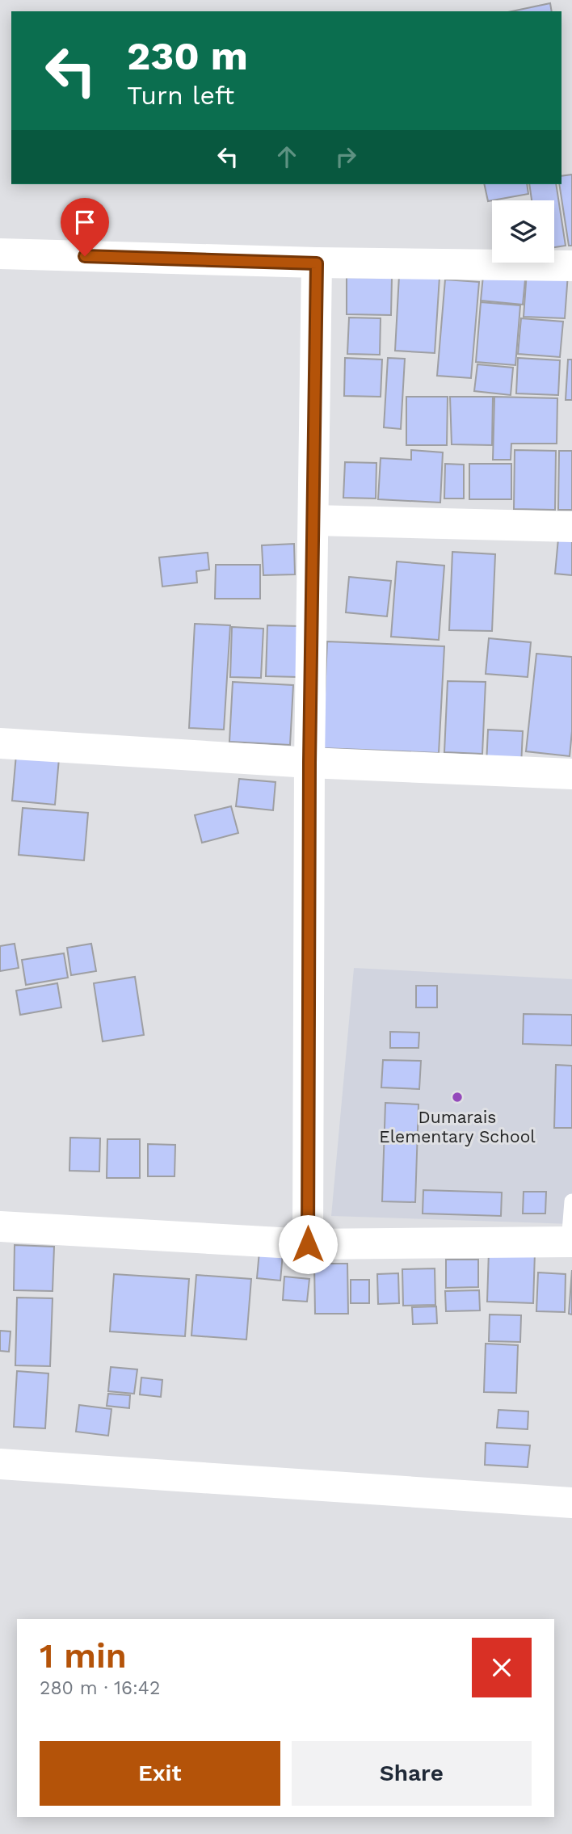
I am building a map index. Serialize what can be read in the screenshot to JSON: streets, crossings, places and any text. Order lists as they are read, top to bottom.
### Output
{
  "places": ["Dumarais Elementary School"],
  "page": {
    "turn": ["230 m", "Turn left"],
    "heading": ["1 min", "280 m · 16:42"],
    "buttons": ["Exit", "Share"]
  }
}
